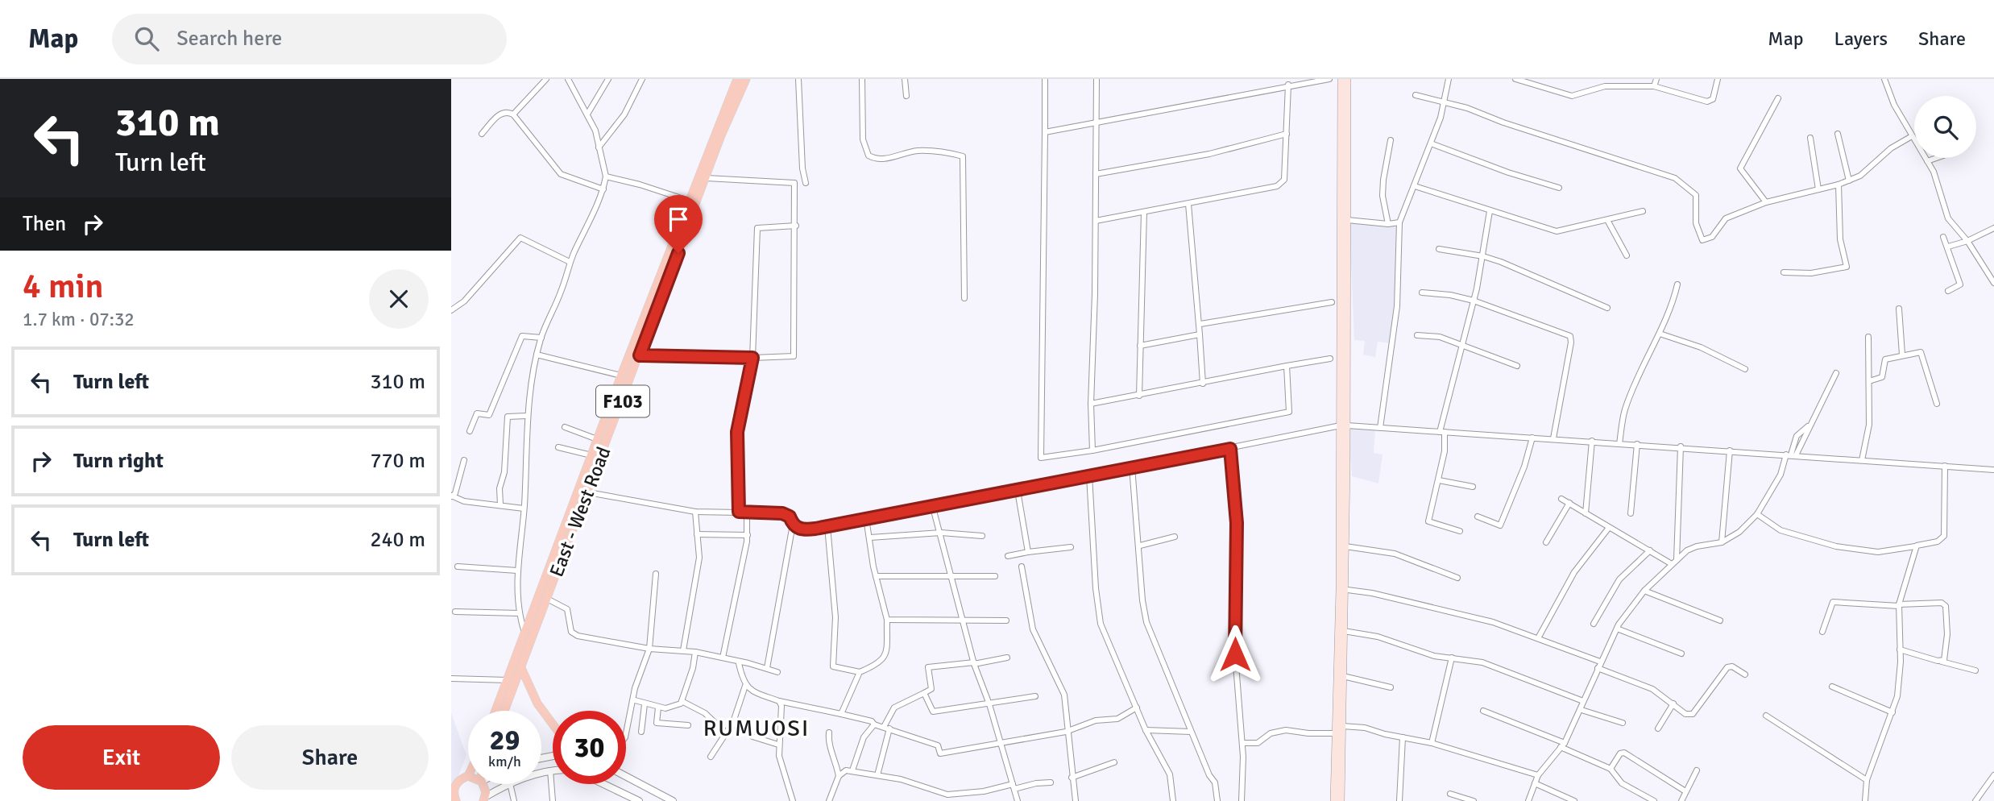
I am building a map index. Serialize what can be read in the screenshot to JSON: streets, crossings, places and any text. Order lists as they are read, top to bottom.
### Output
{
  "streets": {
    "main road": ["F103", "East - West Road"]
  },
  "districts": ["RUMUOSI"],
  "page": {
    "header": "Map",
    "search": "Search here",
    "nav": ["Map", "Layers", "Share"],
    "turn": ["310 m", "Turn left"],
    "then": "Then",
    "heading": ["4 min", "1.7 km · 07:32"],
    "list": [
      {
        "name": "Turn left",
        "value": "310 m"
      },
      {
        "name": "Turn right",
        "value": "770 m"
      },
      {
        "name": "Turn left",
        "value": "240 m"
      }
    ],
    "speed": "29 km/h",
    "limit": "30",
    "buttons": ["Exit", "Share"]
  }
}
